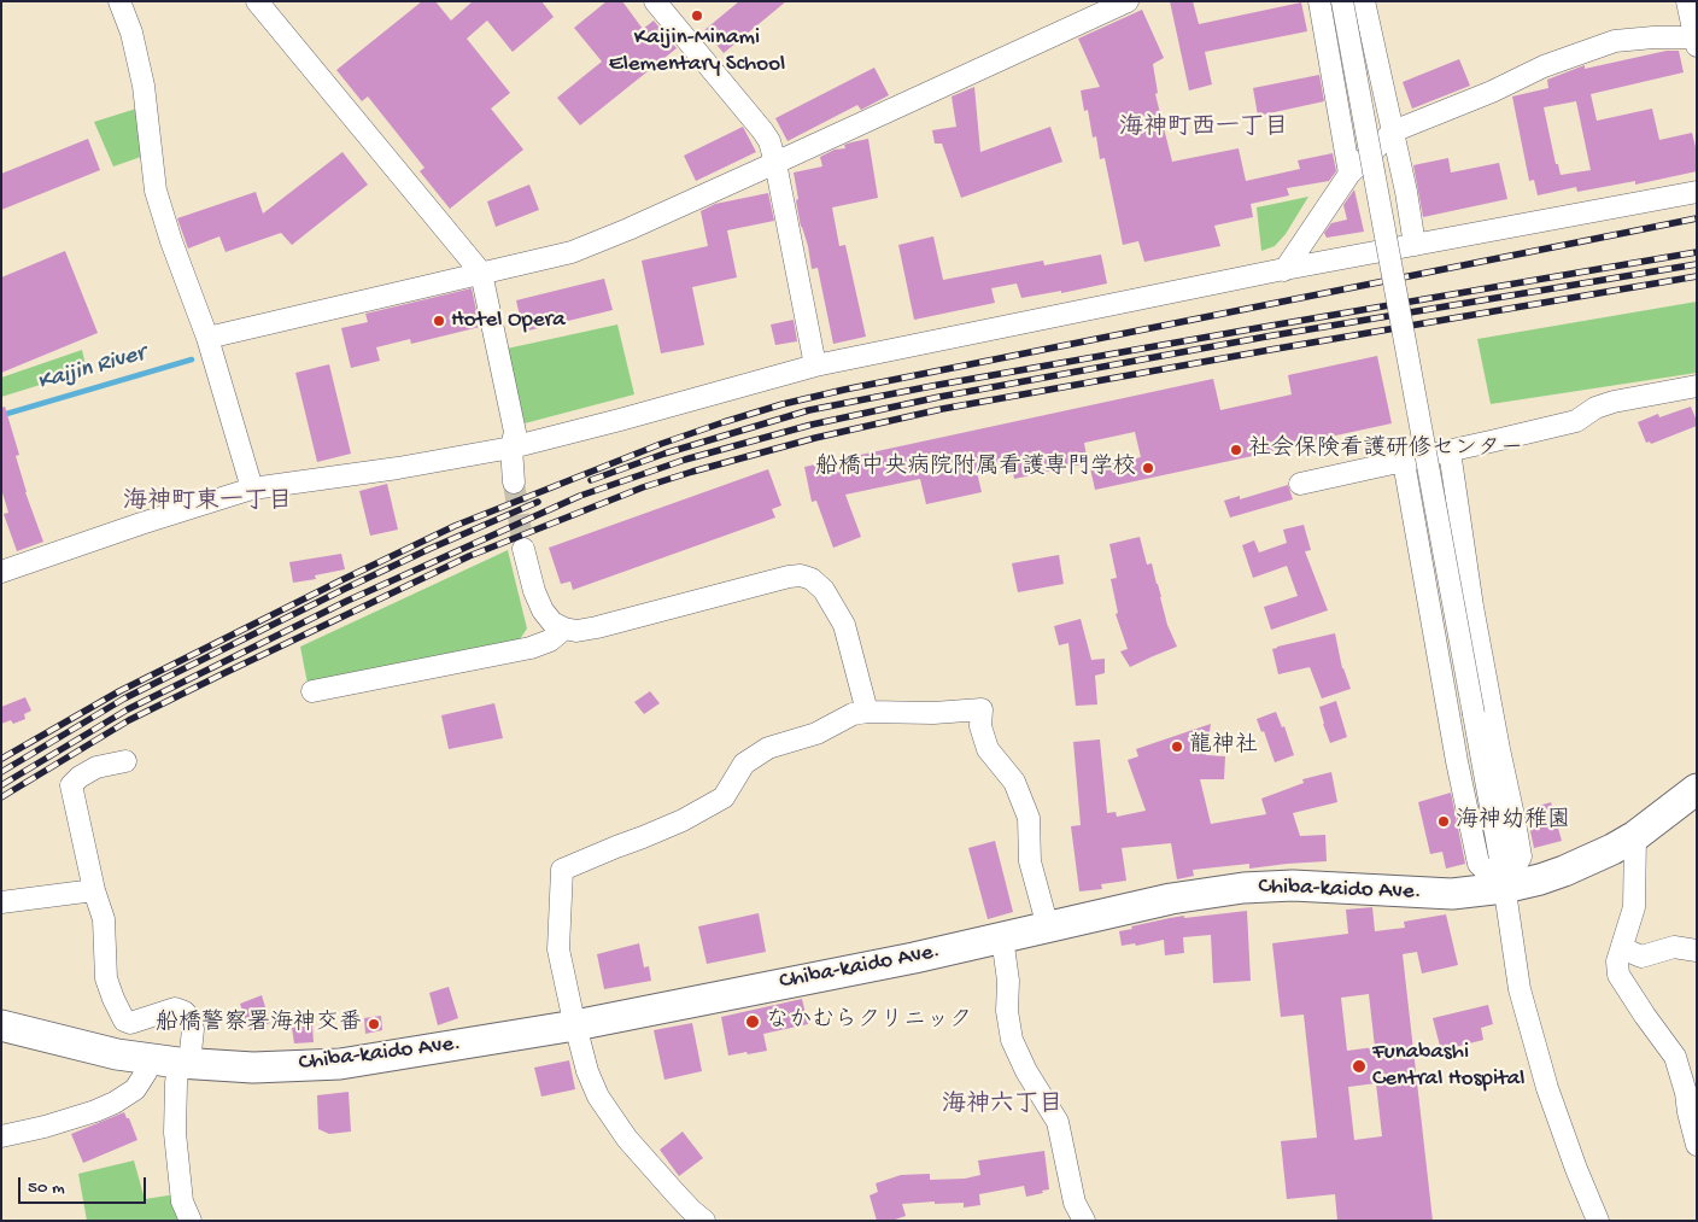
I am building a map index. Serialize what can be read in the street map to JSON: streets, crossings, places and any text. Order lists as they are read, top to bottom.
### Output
{
  "streets": {
    "highway": ["Chiba-kaido Ave."]
  },
  "districts": ["海神町西一丁目", "海神町東一丁目", "海神六丁目"],
  "water": ["Kaijin River"],
  "places": [
    "Kaijin-Minami Elementary School",
    "Hotel Opera",
    "社会保険看護研修センター",
    "船橋中央病院附属看護専門学校",
    "龍神社",
    "海神幼稚園",
    "なかむらクリニック",
    "船橋警察署海神交番",
    "Funabashi Central Hospital"
  ],
  "scale_bar": "50 m"
}
